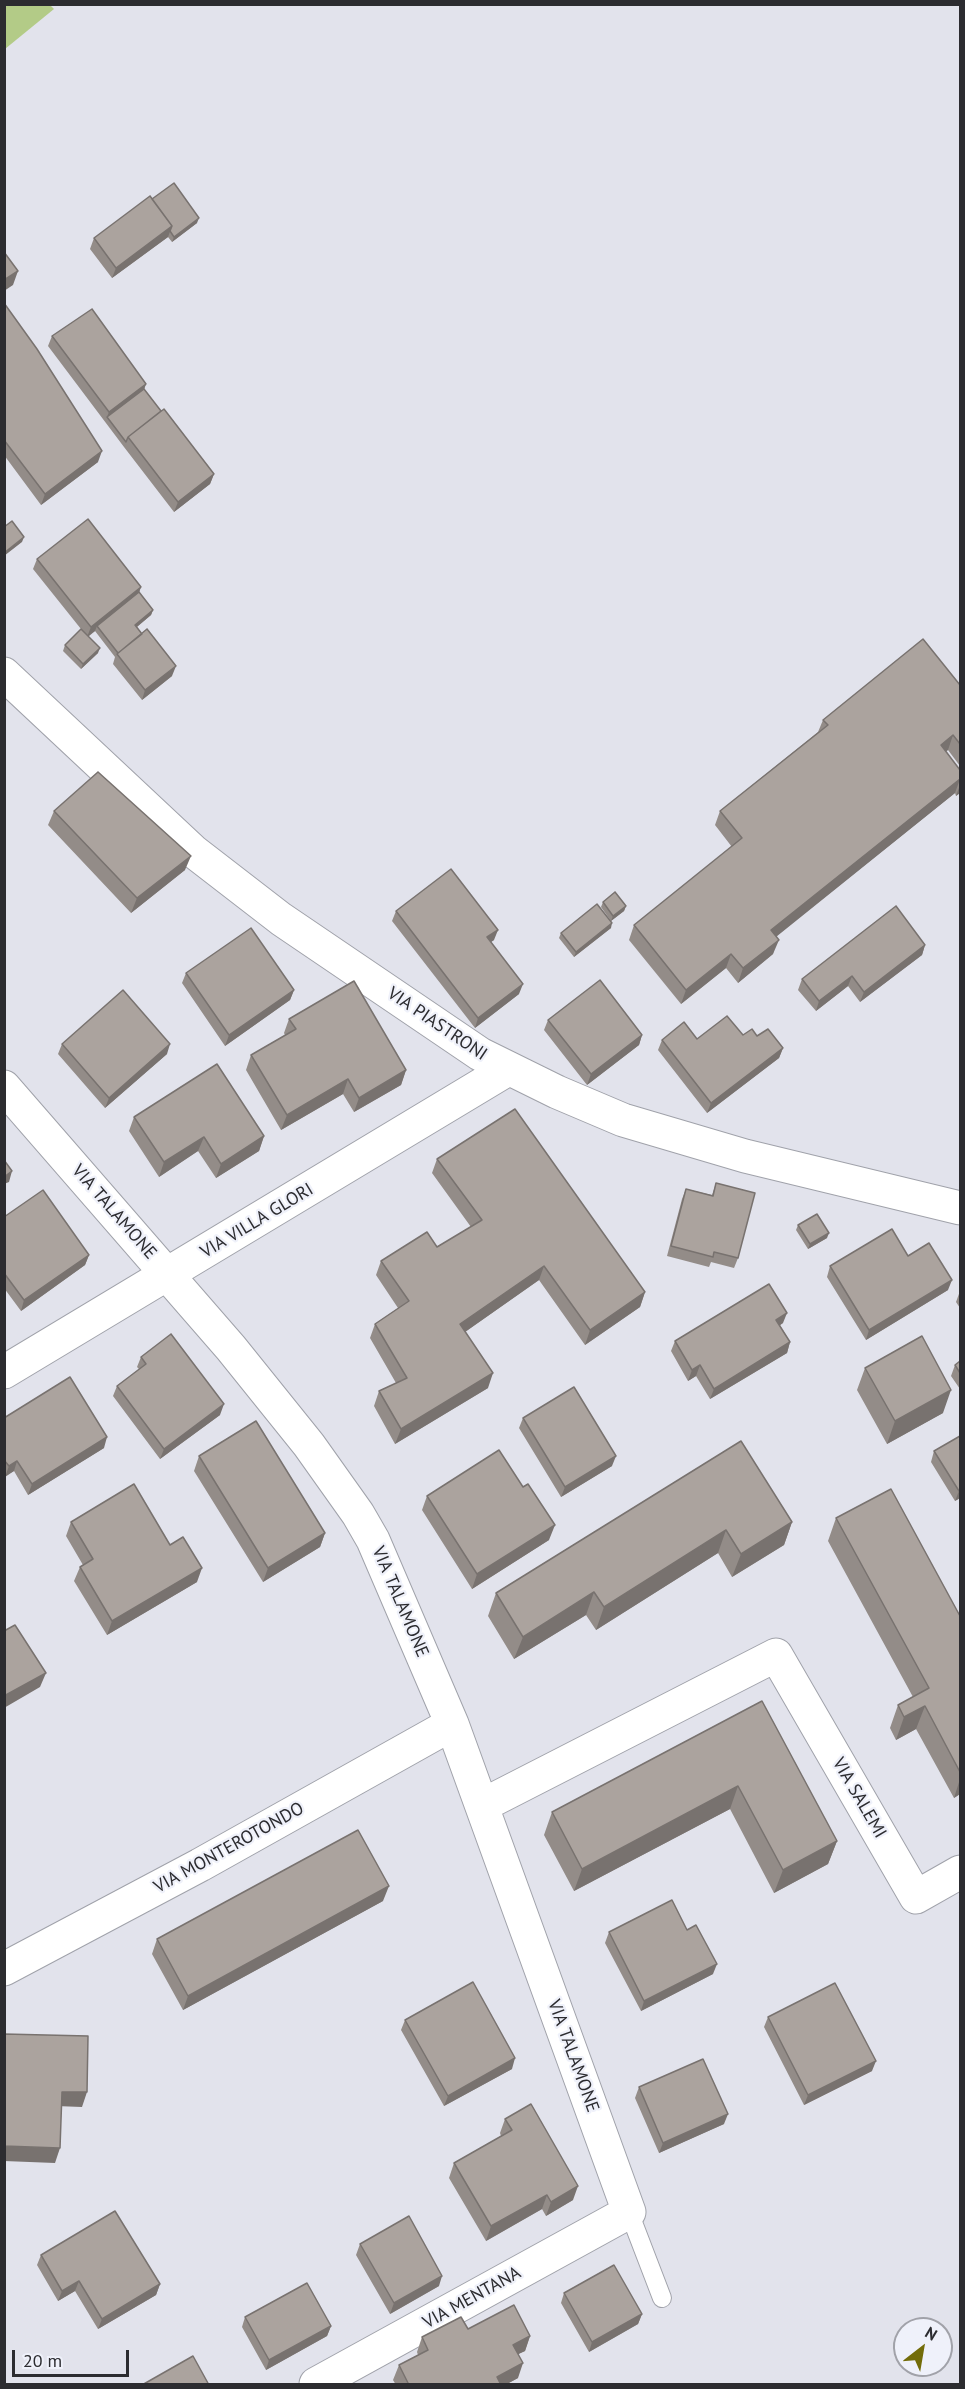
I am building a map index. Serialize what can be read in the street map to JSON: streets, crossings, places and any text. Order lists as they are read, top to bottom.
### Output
{
  "streets": {
    "street": [
      "VIA PIASTRONI",
      "VIA TALAMONE",
      "VIA VILLA GLORI",
      "VIA SALEMI",
      "VIA MONTEROTONDO",
      "VIA MENTANA"
    ]
  },
  "crossings": [
    ["VIA PIASTRONI", "VIA VILLA GLORI"],
    ["VIA TALAMONE", "VIA VILLA GLORI"],
    ["VIA TALAMONE", "VIA SALEMI"],
    ["VIA TALAMONE", "VIA MONTEROTONDO"],
    ["VIA TALAMONE", "VIA MENTANA"]
  ],
  "scale_bar": "20 m",
  "north": "top right"
}
